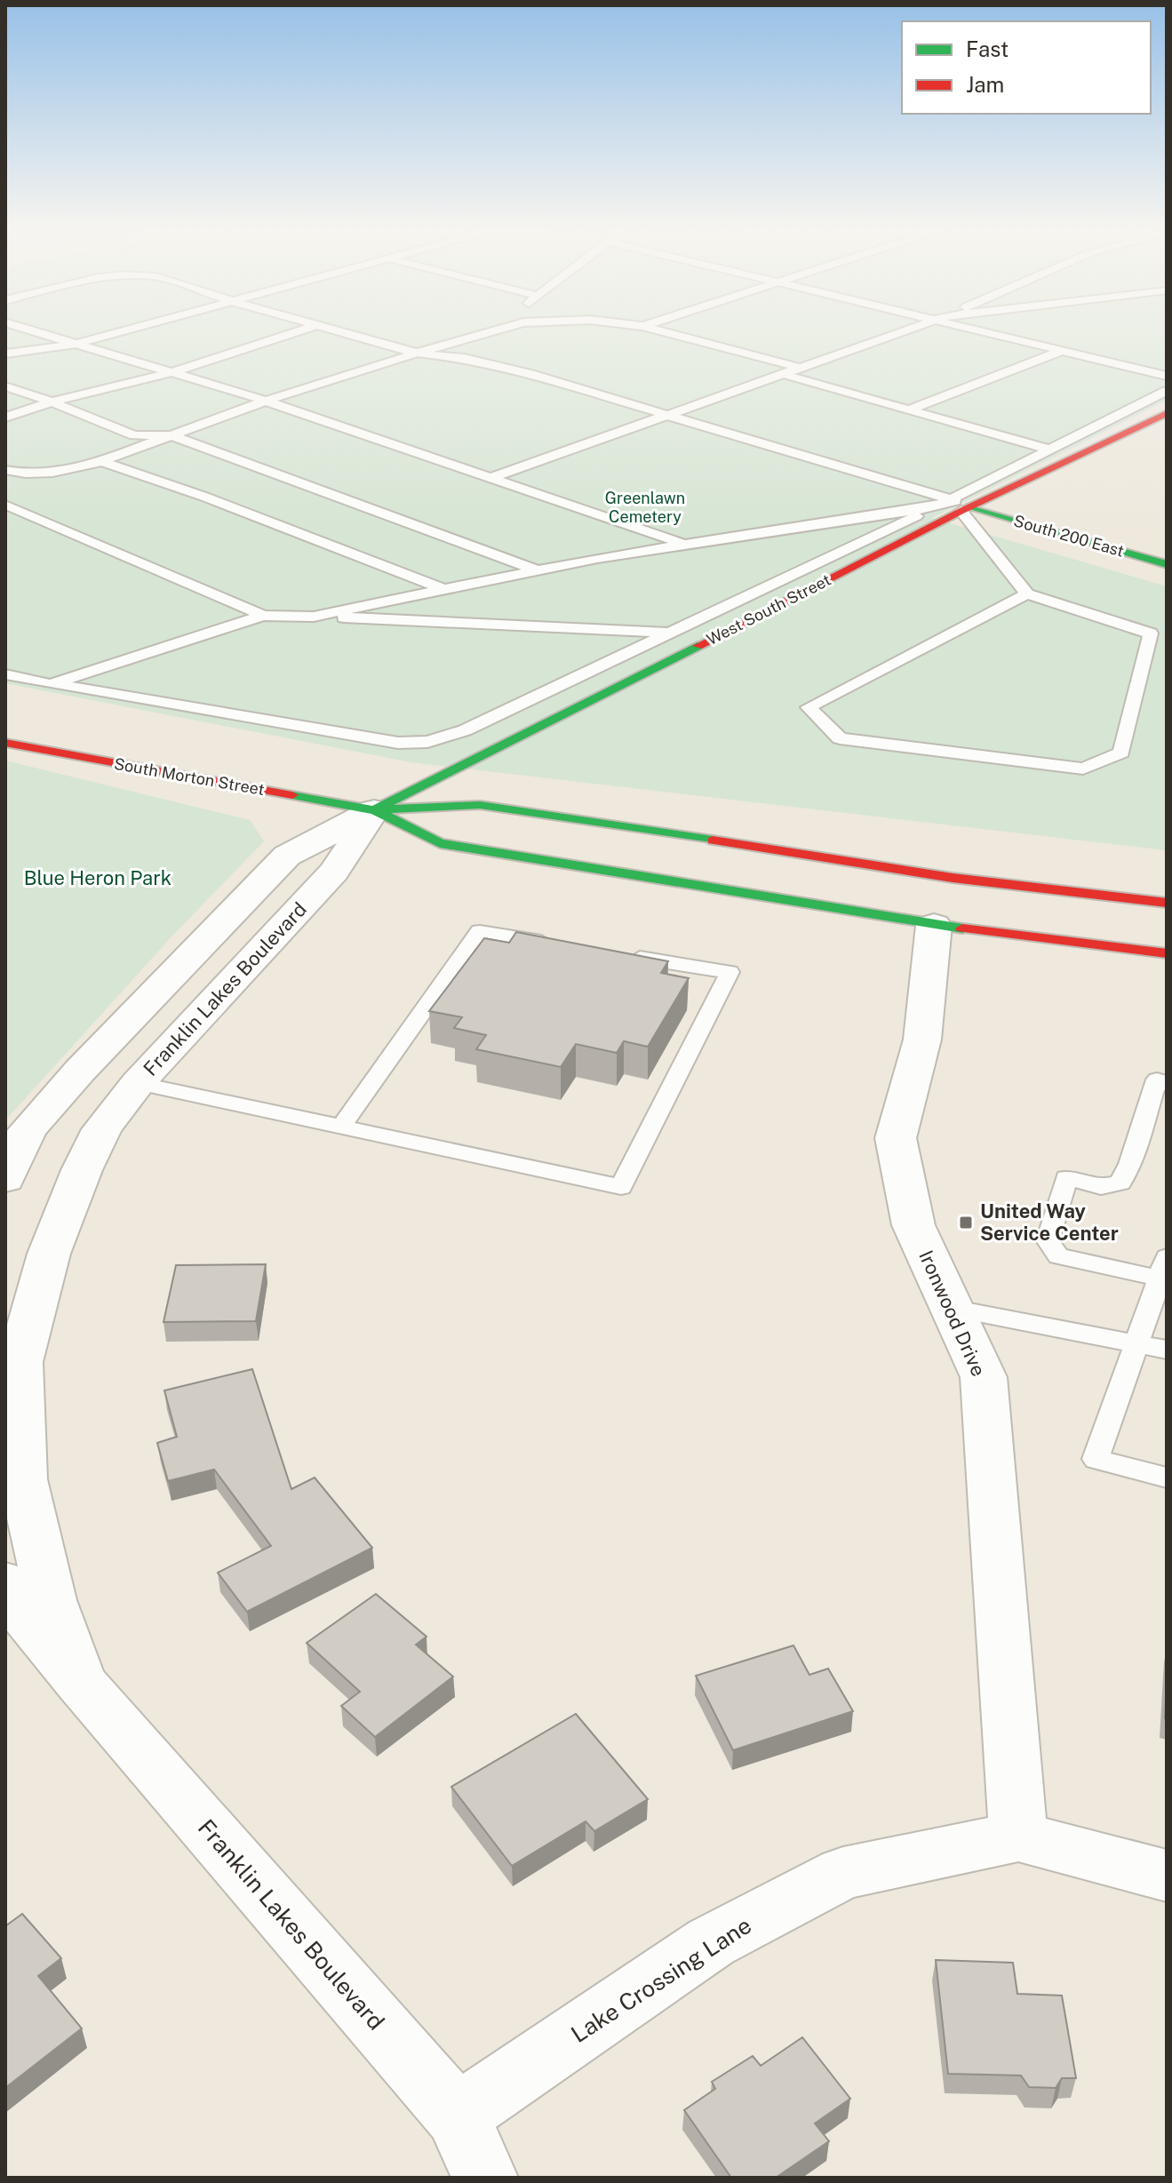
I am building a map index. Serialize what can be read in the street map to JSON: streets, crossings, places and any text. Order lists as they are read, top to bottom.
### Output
{
  "streets": {
    "main road": ["South 200 East", "West South Street", "South Morton Street"],
    "street": ["Franklin Lakes Boulevard", "Ironwood Drive", "Lake Crossing Lane"]
  },
  "crossings": [
    ["South 200 East", "West South Street"],
    ["West South Street", "South Morton Street"],
    ["West South Street", "Franklin Lakes Boulevard"],
    ["South Morton Street", "Franklin Lakes Boulevard"],
    ["Franklin Lakes Boulevard", "Lake Crossing Lane"],
    ["Ironwood Drive", "Lake Crossing Lane"]
  ],
  "parks": ["Greenlawn Cemetery", "Blue Heron Park"],
  "places": {
    "transit": ["United Way Service Center"]
  },
  "legend": ["Fast", "Jam"]
}
